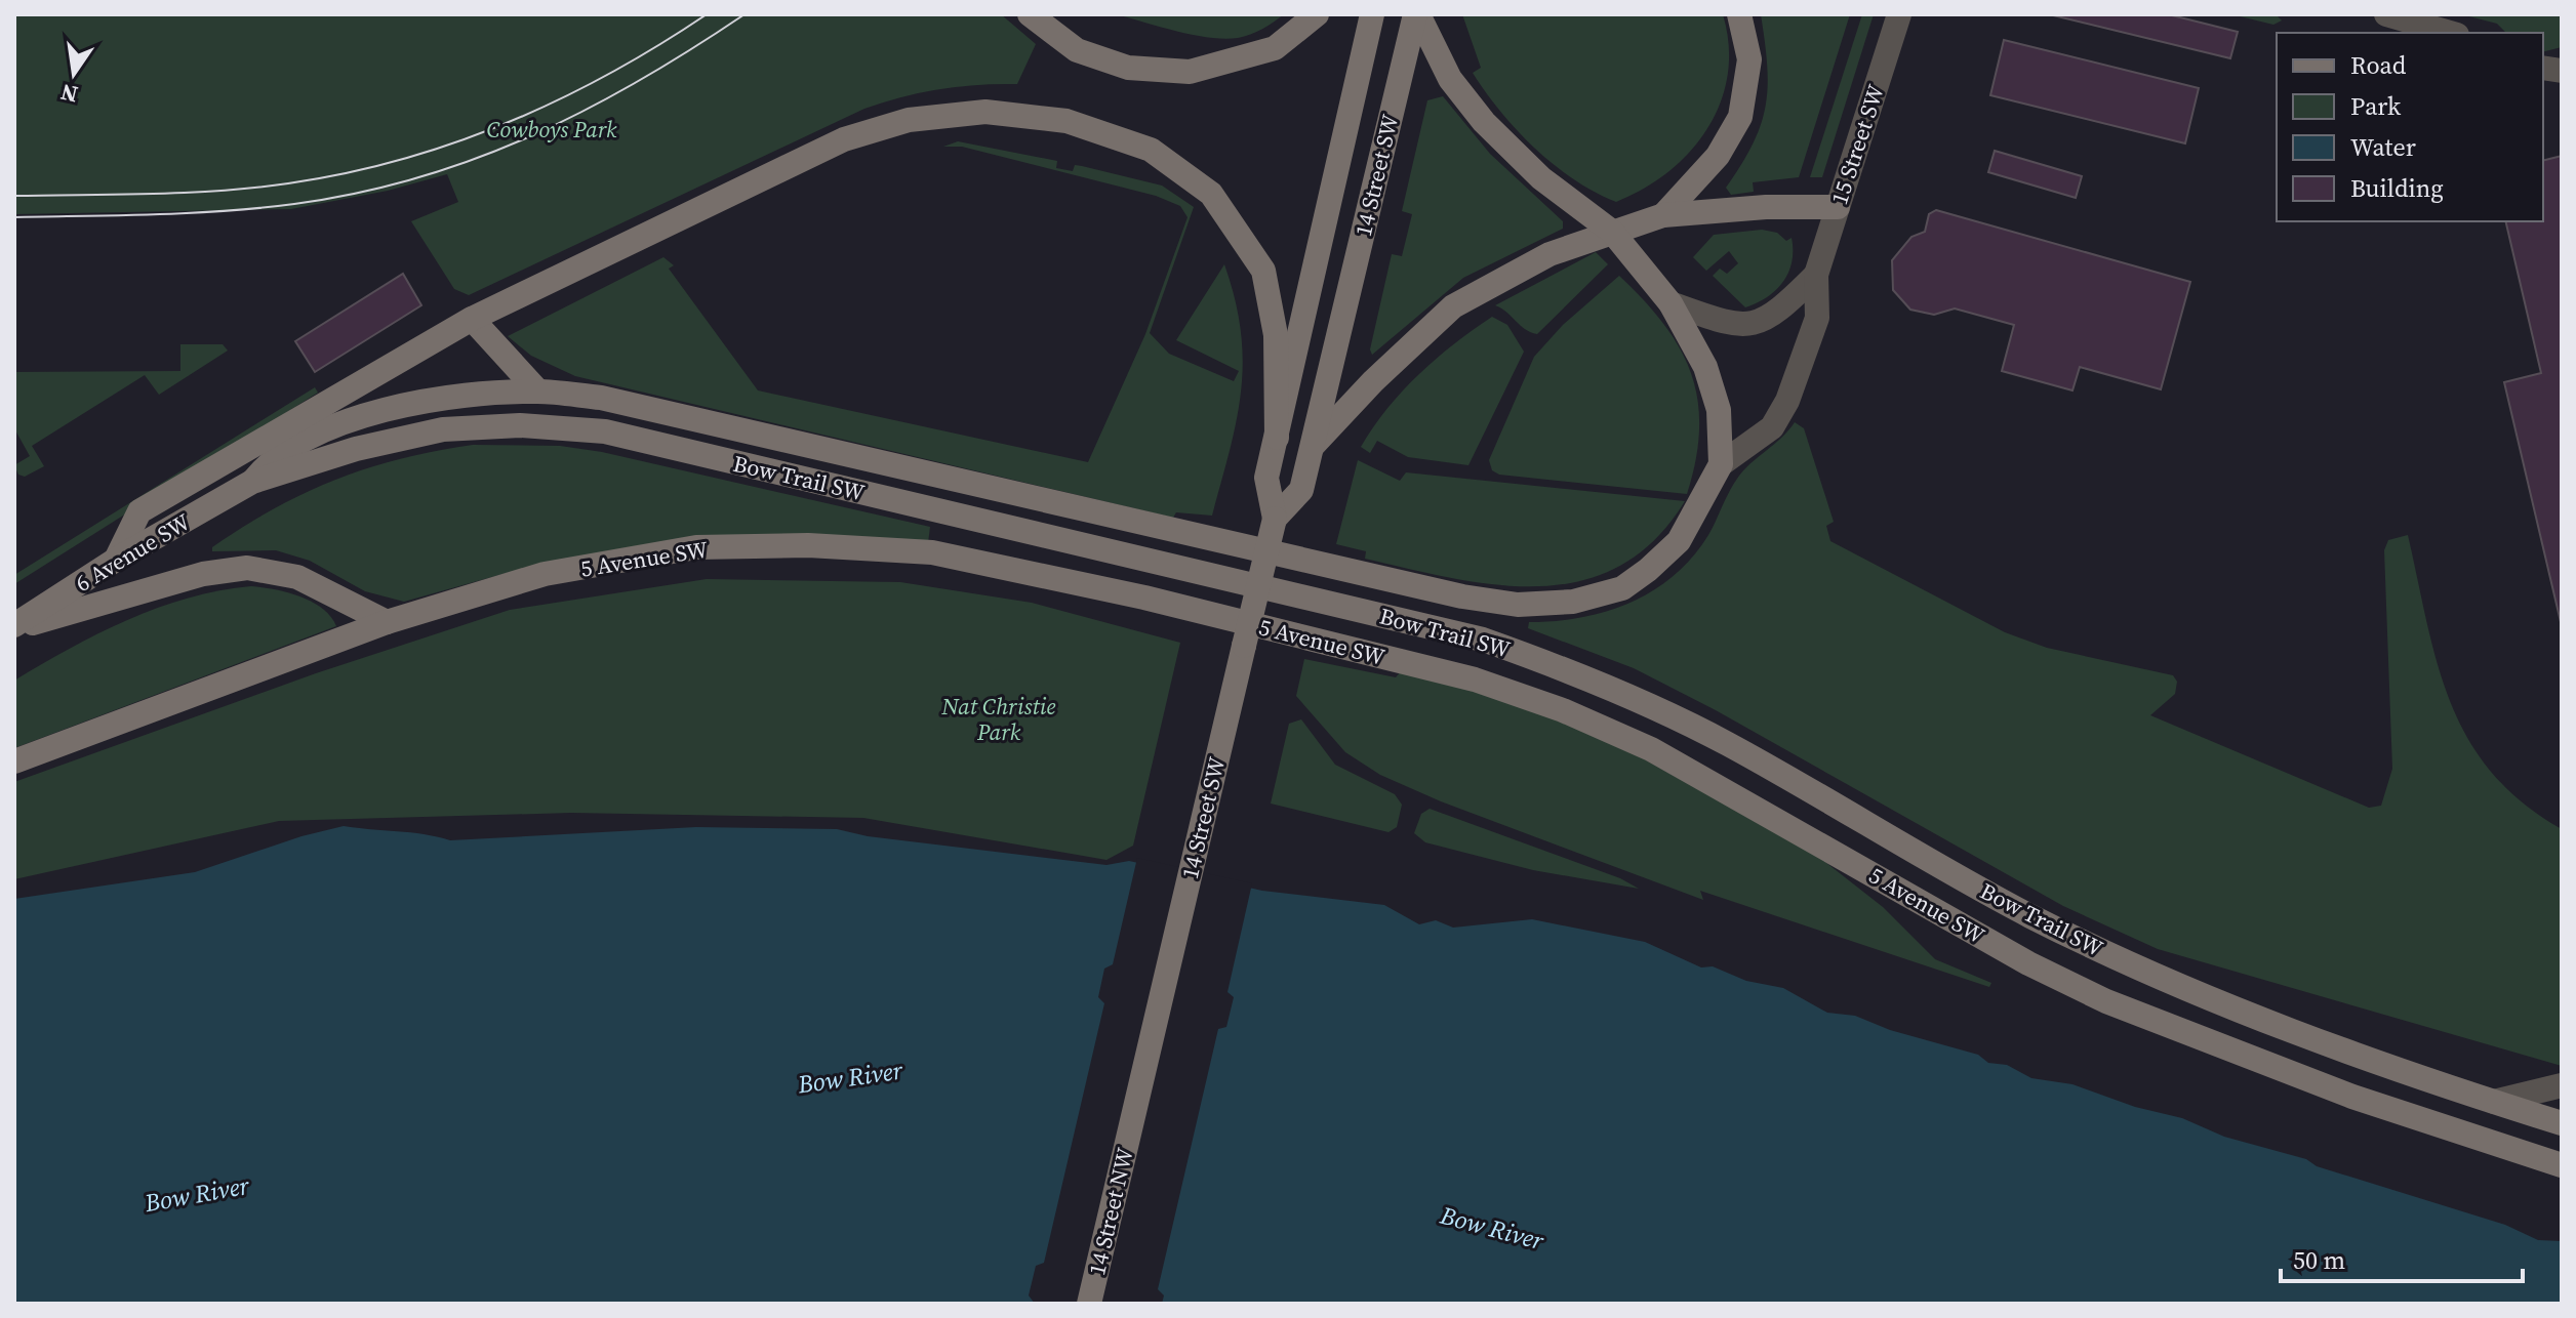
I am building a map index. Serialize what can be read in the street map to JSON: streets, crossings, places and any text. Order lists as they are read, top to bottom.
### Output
{
  "streets": {
    "main road": [
      "14 Street SW",
      "Bow Trail SW",
      "6 Avenue SW",
      "5 Avenue SW",
      "14 Street NW"
    ],
    "street": ["15 Street SW"]
  },
  "crossings": [
    ["14 Street SW", "14 Street NW"],
    ["Bow Trail SW", "6 Avenue SW"]
  ],
  "water": ["Bow River"],
  "parks": ["Cowboys Park", "Nat Christie Park"],
  "legend": [
    "Road",
    "Park",
    "Water",
    "Building"
  ],
  "scale_bar": "50 m",
  "north": "bottom"
}
